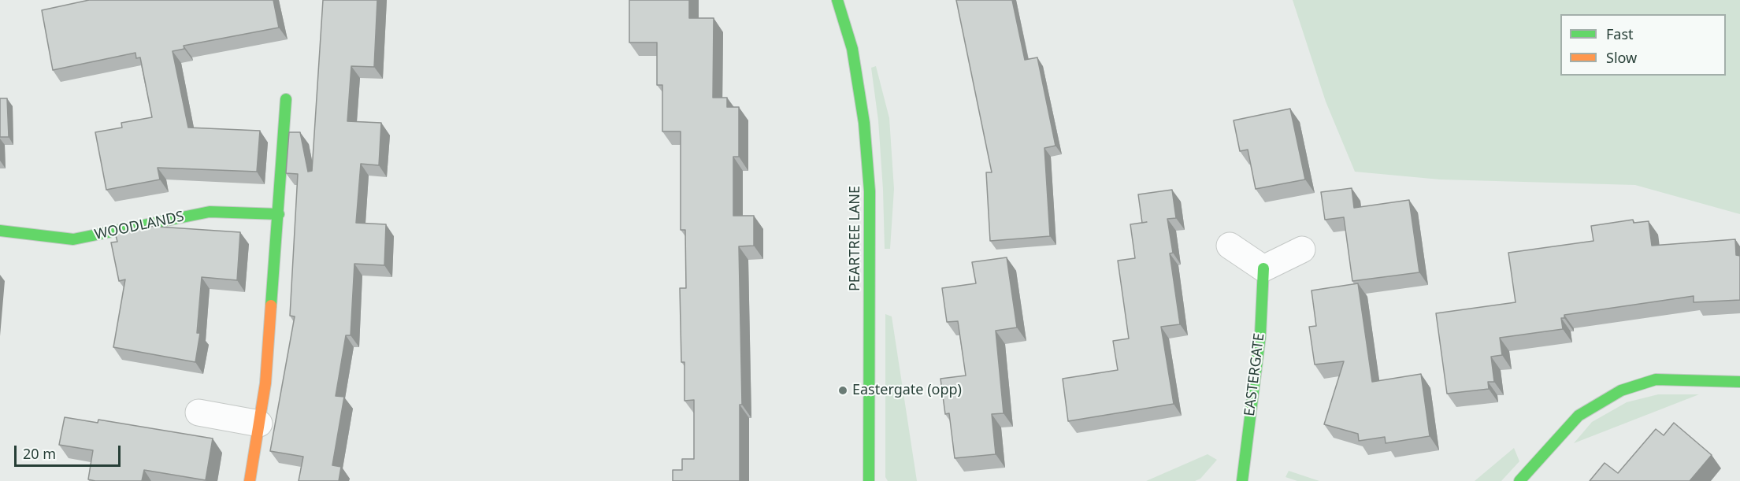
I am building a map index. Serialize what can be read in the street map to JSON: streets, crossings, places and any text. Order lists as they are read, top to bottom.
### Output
{
  "streets": {
    "street": ["WOODLANDS", "PEARTREE LANE", "EASTERGATE"]
  },
  "places": ["Eastergate (opp)"],
  "legend": ["Fast", "Slow"],
  "scale_bar": "20 m"
}
